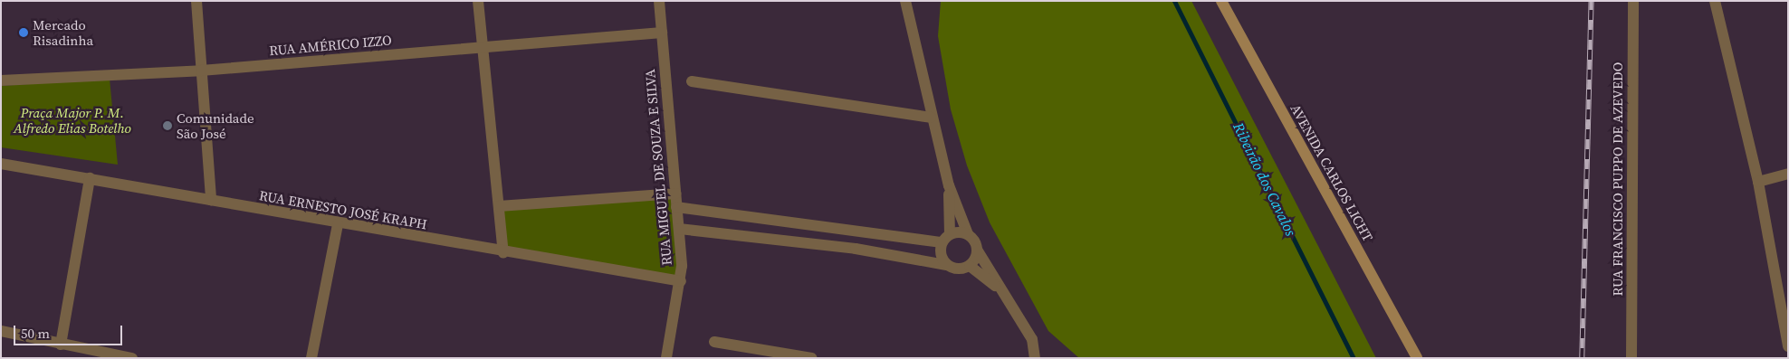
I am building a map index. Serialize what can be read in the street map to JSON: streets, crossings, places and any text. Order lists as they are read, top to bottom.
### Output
{
  "streets": {
    "main road": ["AVENIDA CARLOS LICHT"],
    "street": [
      "RUA AMÉRICO IZZO",
      "RUA MIGUEL DE SOUZA E SILVA",
      "RUA FRANCISCO PUPPO DE AZEVEDO",
      "RUA ERNESTO JOSÉ KRAPH"
    ]
  },
  "crossings": [
    ["RUA AMÉRICO IZZO", "RUA MIGUEL DE SOUZA E SILVA"],
    ["RUA MIGUEL DE SOUZA E SILVA", "RUA ERNESTO JOSÉ KRAPH"]
  ],
  "water": ["Ribeirão dos Cavalos"],
  "parks": ["Praça Major P. M. Alfredo Elias Botelho"],
  "places": ["Mercado Risadinha", "Comunidade São José"],
  "scale_bar": "50 m"
}
